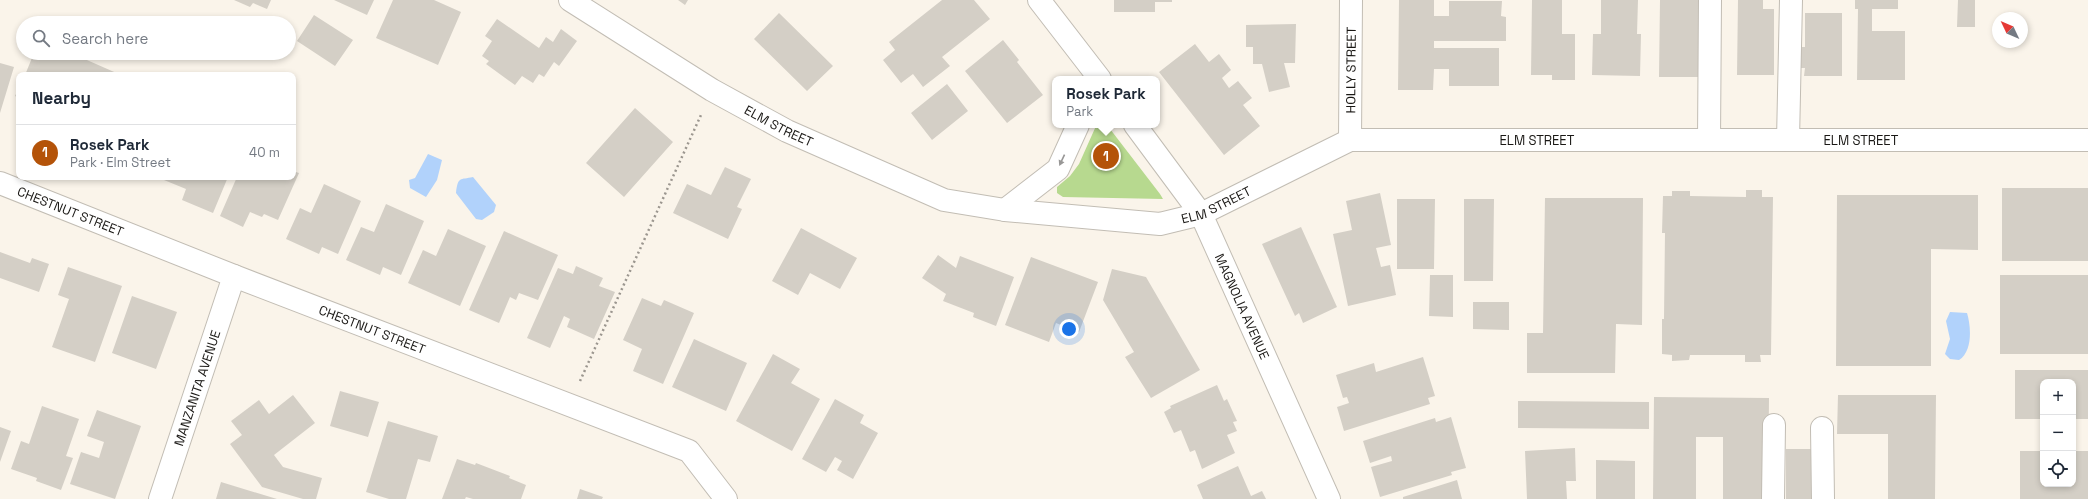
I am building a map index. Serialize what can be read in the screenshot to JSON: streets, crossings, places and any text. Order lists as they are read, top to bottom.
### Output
{
  "streets": {
    "street": [
      "HOLLY STREET",
      "ELM STREET",
      "CHESTNUT STREET",
      "MAGNOLIA AVENUE",
      "MANZANITA AVENUE"
    ]
  },
  "crossings": [
    ["HOLLY STREET", "ELM STREET"],
    ["ELM STREET", "MAGNOLIA AVENUE"],
    ["CHESTNUT STREET", "MANZANITA AVENUE"]
  ],
  "north": "top left",
  "page": {
    "search": "Search here",
    "heading": "Nearby",
    "popup": ["Rosek Park", "Park"],
    "list": [
      {
        "mark": "1",
        "name": "Rosek Park",
        "note": "Park · Elm Street",
        "value": "40 m"
      }
    ],
    "pins": "1",
    "map_buttons": ["+", "−"]
  }
}
